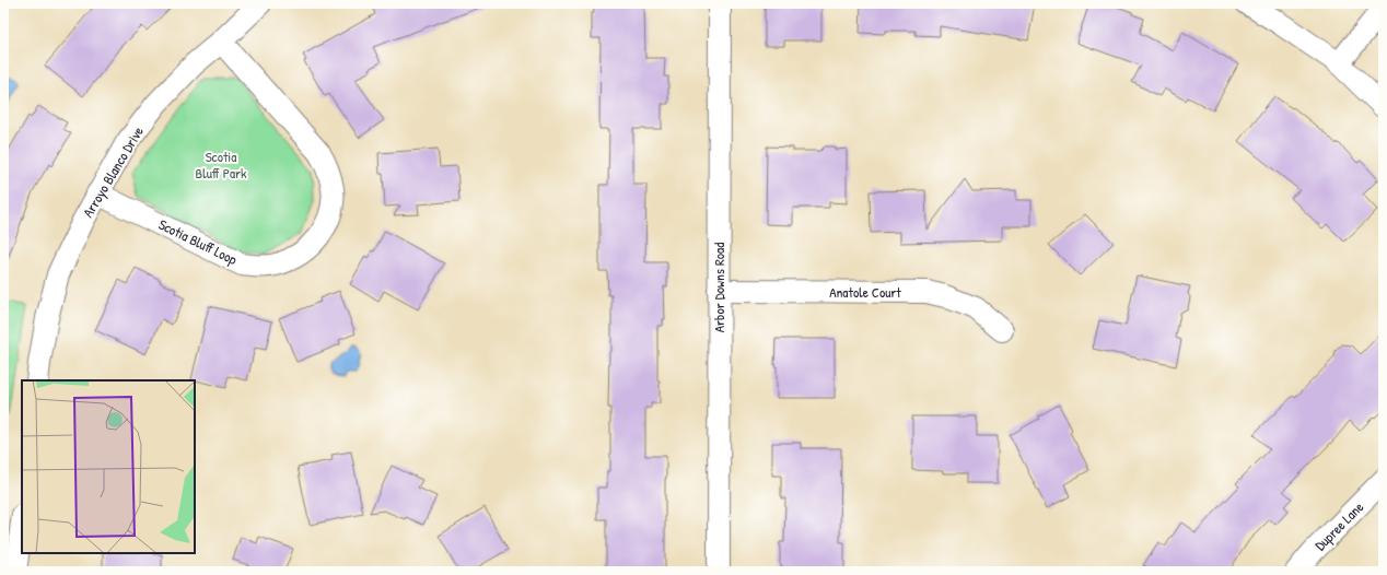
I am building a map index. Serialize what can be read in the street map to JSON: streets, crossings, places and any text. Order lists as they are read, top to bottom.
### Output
{
  "streets": {
    "street": [
      "Arroyo Blanco Drive",
      "Scotia Bluff Loop",
      "Arbor Downs Road",
      "Anatole Court",
      "Dupree Lane"
    ]
  },
  "crossings": [
    ["Arroyo Blanco Drive", "Scotia Bluff Loop"],
    ["Arbor Downs Road", "Anatole Court"]
  ],
  "parks": ["Scotia Bluff Park"]
}
